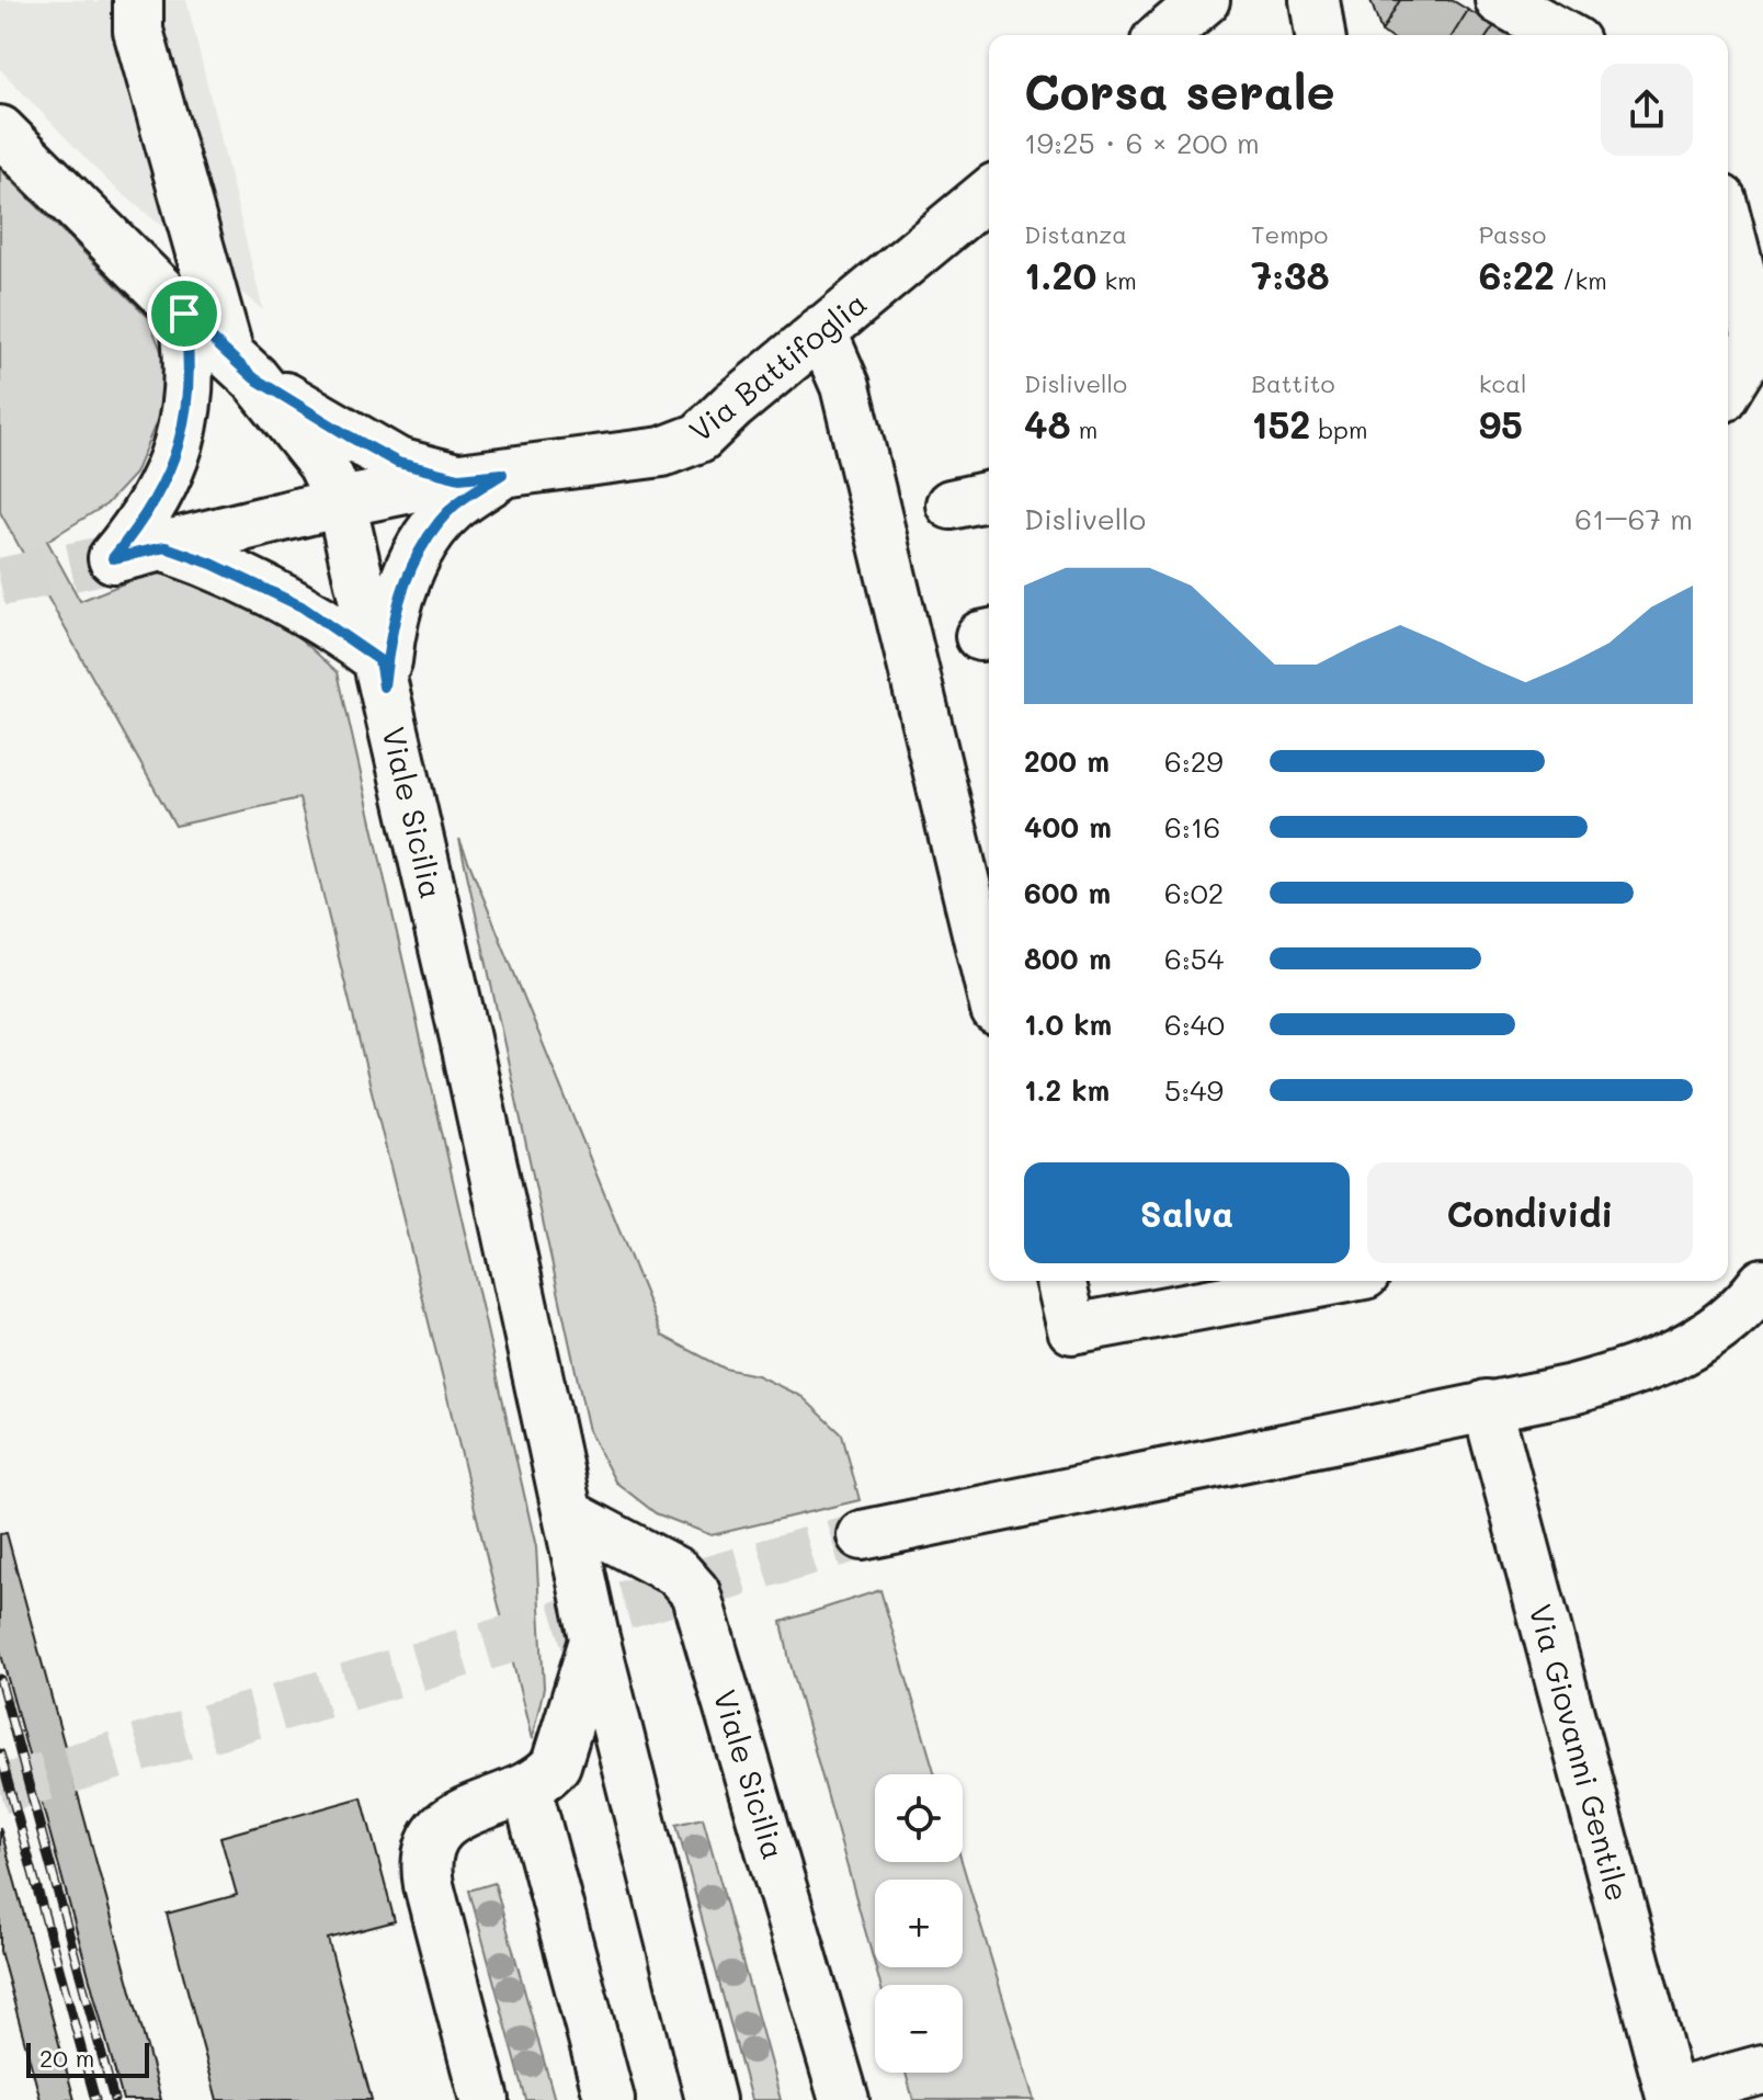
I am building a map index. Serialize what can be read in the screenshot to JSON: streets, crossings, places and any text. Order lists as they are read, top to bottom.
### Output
{
  "streets": {
    "street": ["Via Battifoglia", "Viale Sicilia", "Via Giovanni Gentile"]
  },
  "crossings": [
    ["Via Battifoglia", "Viale Sicilia"]
  ],
  "scale_bar": "20 m",
  "page": {
    "heading": ["Corsa serale", "19:25 · 6 × 200 m"],
    "stats": [
      ["Distanza", "1.20 km"],
      ["Tempo", "7:38"],
      ["Passo", "6:22 /km"],
      ["Dislivello", "48 m"],
      ["Battito", "152 bpm"],
      ["kcal", "95"]
    ],
    "chart": ["Dislivello", "61–67 m"],
    "list": [
      {
        "name": "200 m",
        "note": "6:29"
      },
      {
        "name": "400 m",
        "note": "6:16"
      },
      {
        "name": "600 m",
        "note": "6:02"
      },
      {
        "name": "800 m",
        "note": "6:54"
      },
      {
        "name": "1.0 km",
        "note": "6:40"
      },
      {
        "name": "1.2 km",
        "note": "5:49"
      }
    ],
    "buttons": ["Salva", "Condividi"],
    "map_buttons": ["+", "−"],
    "scale": "20 m"
  }
}
